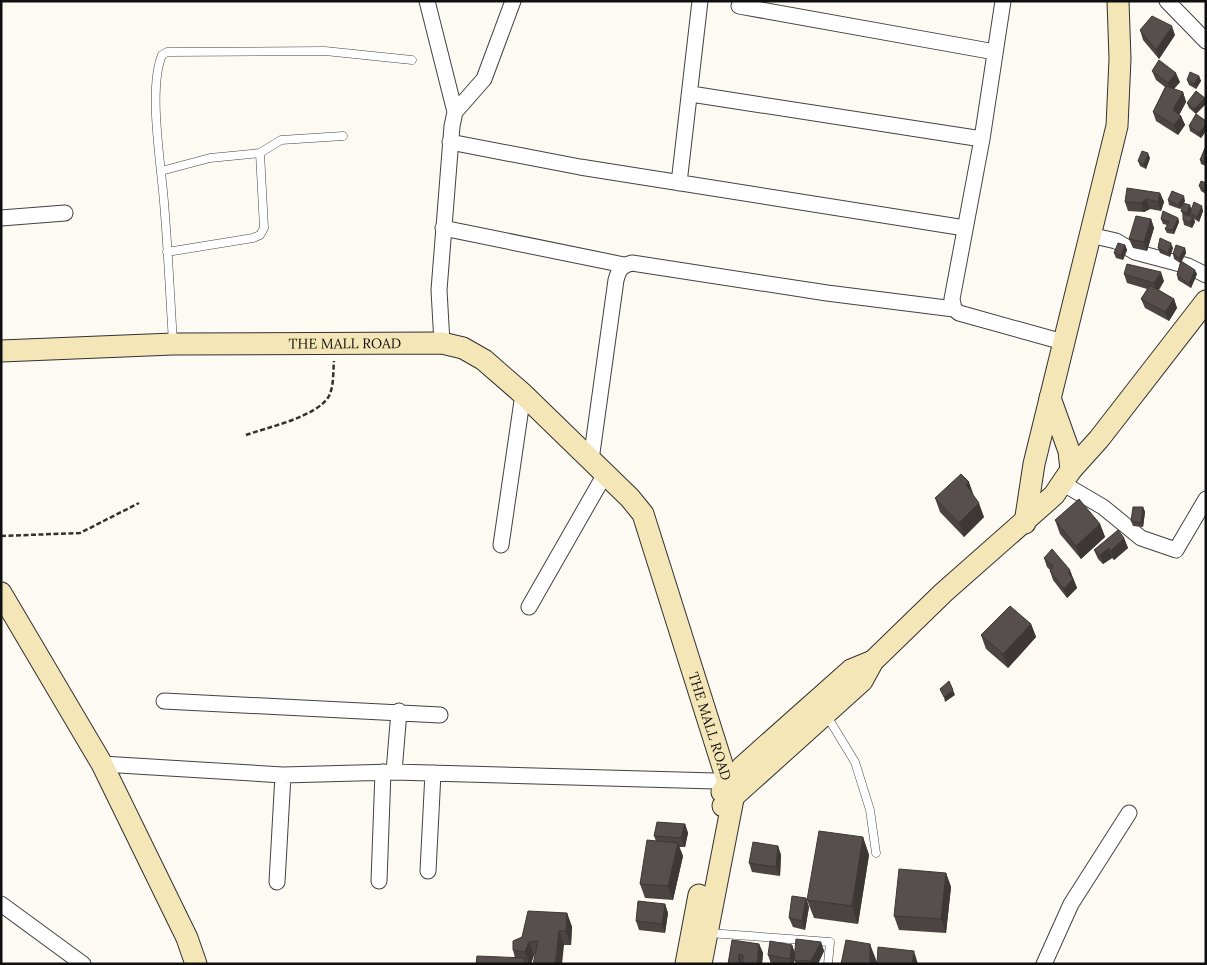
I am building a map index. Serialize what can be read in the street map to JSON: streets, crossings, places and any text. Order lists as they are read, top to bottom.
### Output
{
  "streets": {
    "street": ["THE MALL ROAD"]
  }
}
